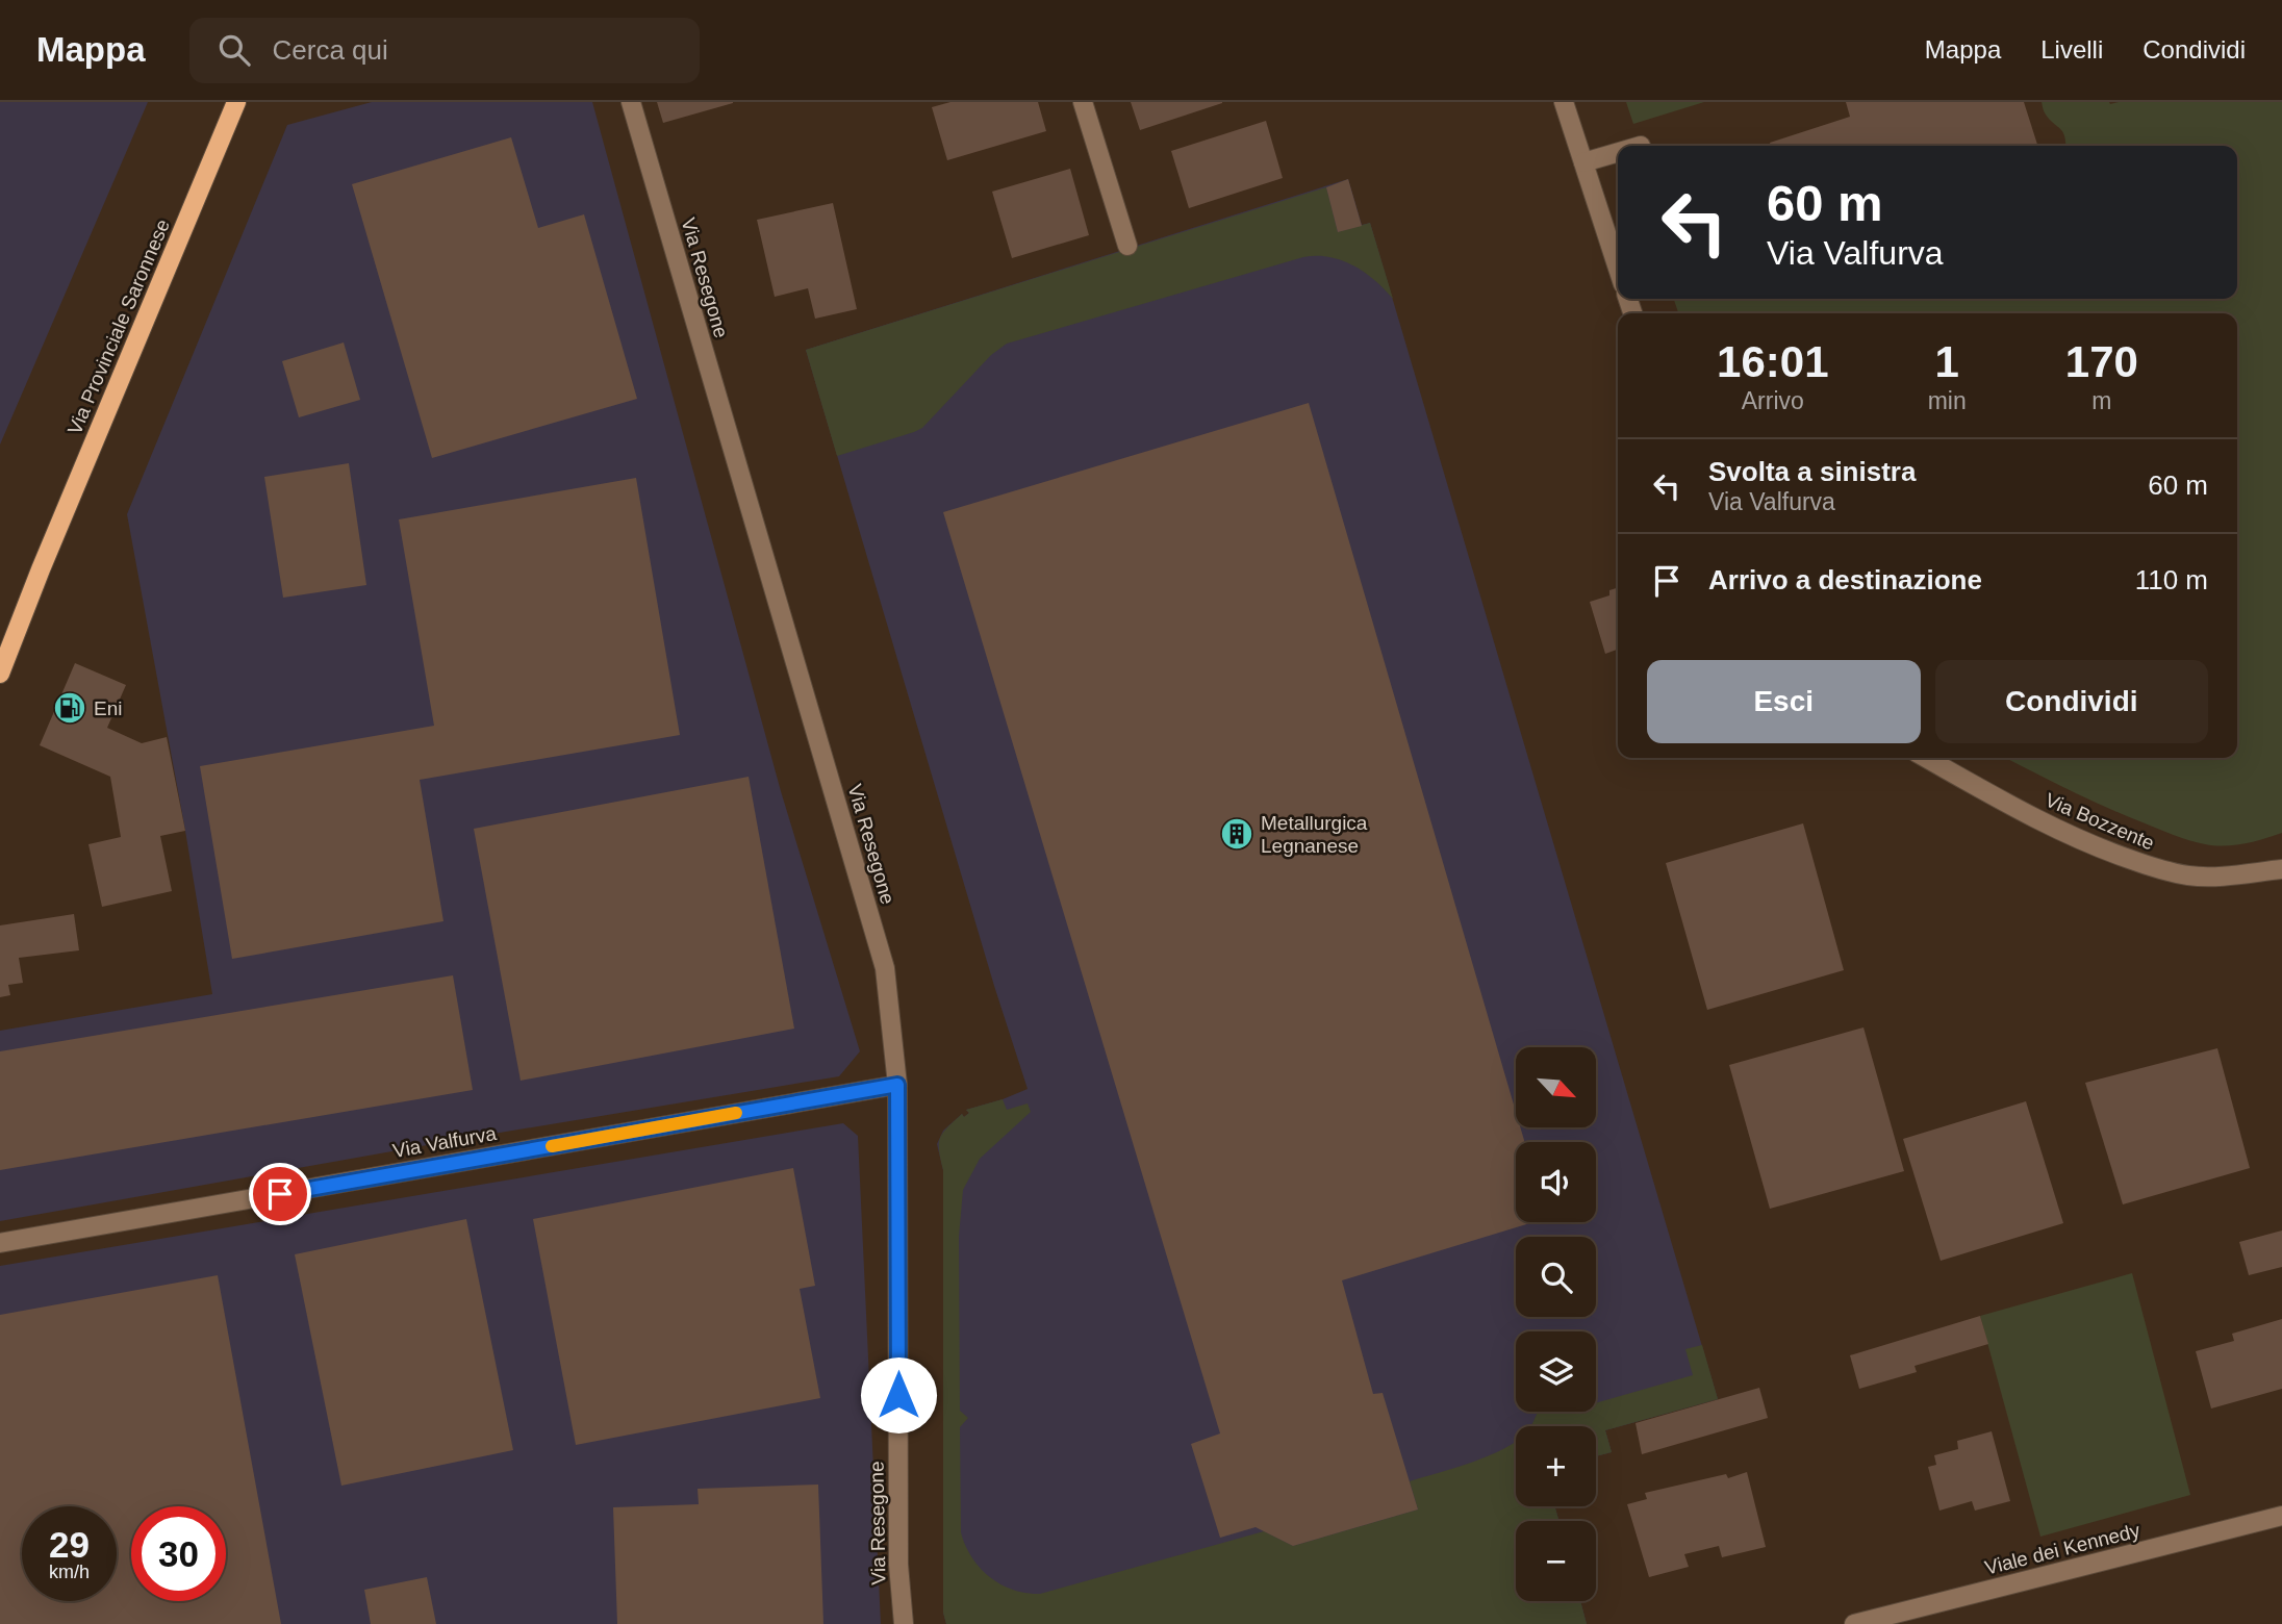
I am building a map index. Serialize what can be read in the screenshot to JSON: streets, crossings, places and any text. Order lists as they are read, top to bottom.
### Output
{
  "streets": {
    "main road": ["Via Provinciale Saronnese"],
    "street": [
      "Via Resegone",
      "Via Bozzente",
      "Via Valfurva",
      "Viale dei Kennedy"
    ]
  },
  "crossings": [
    ["Via Resegone", "Via Valfurva"]
  ],
  "places": {
    "fuel station": ["Eni"],
    "building": ["Metallurgica Legnanese"]
  },
  "north": "bottom right",
  "page": {
    "header": "Mappa",
    "search": "Cerca qui",
    "nav": ["Mappa", "Livelli", "Condividi"],
    "turn": ["60 m", "Via Valfurva"],
    "eta": [
      "16:01",
      "Arrivo",
      "1",
      "min",
      "170",
      "m"
    ],
    "list": [
      {
        "name": "Svolta a sinistra",
        "note": "Via Valfurva",
        "value": "60 m"
      },
      {
        "name": "Arrivo a destinazione",
        "value": "110 m"
      }
    ],
    "buttons": ["Esci", "Condividi"],
    "map_buttons": ["+", "−"],
    "speed": "29 km/h",
    "limit": "30"
  }
}
